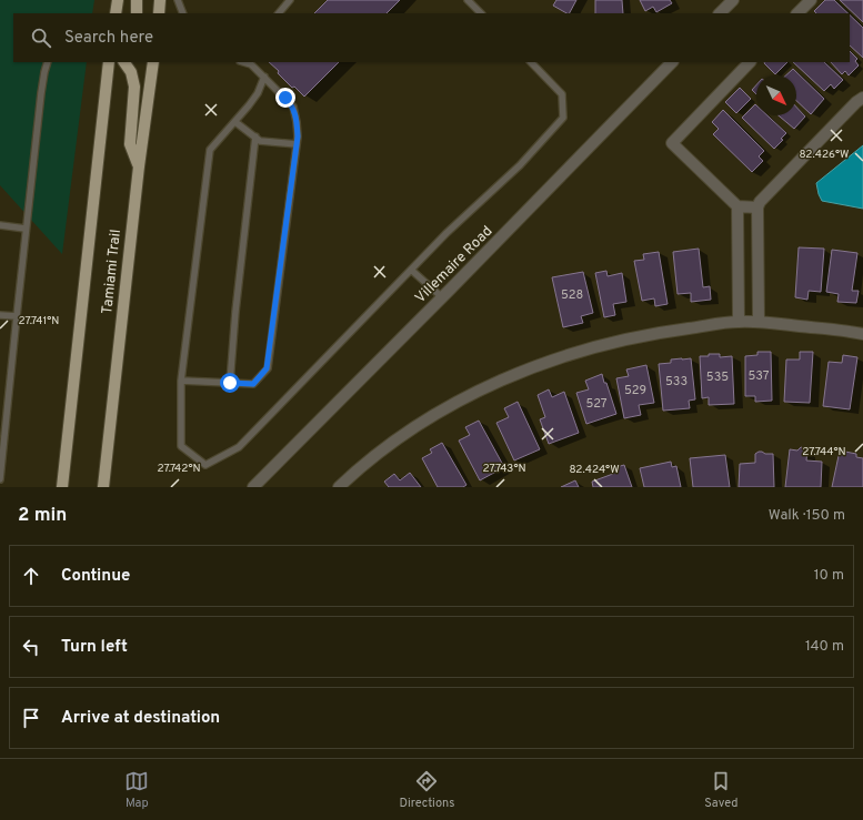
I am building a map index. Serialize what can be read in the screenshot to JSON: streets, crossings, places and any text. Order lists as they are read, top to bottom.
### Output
{
  "streets": {
    "main road": ["Tamiami Trail"],
    "street": ["Villemaire Road"]
  },
  "house_numbers": [
    "528",
    "537",
    "535",
    "533",
    "529",
    "527"
  ],
  "north": "bottom right",
  "page": {
    "search": "Search here",
    "heading": ["2 min", "Walk · 150 m"],
    "list": [
      ["Continue", "10 m"],
      ["Turn left", "140 m"],
      "Arrive at destination"
    ],
    "nav": ["Map", "Directions", "Saved"]
  },
  "coordinates": [
    "82.426°W",
    "27.741°N",
    "27.744°N",
    "27.742°N",
    "27.743°N",
    "82.424°W"
  ]
}
